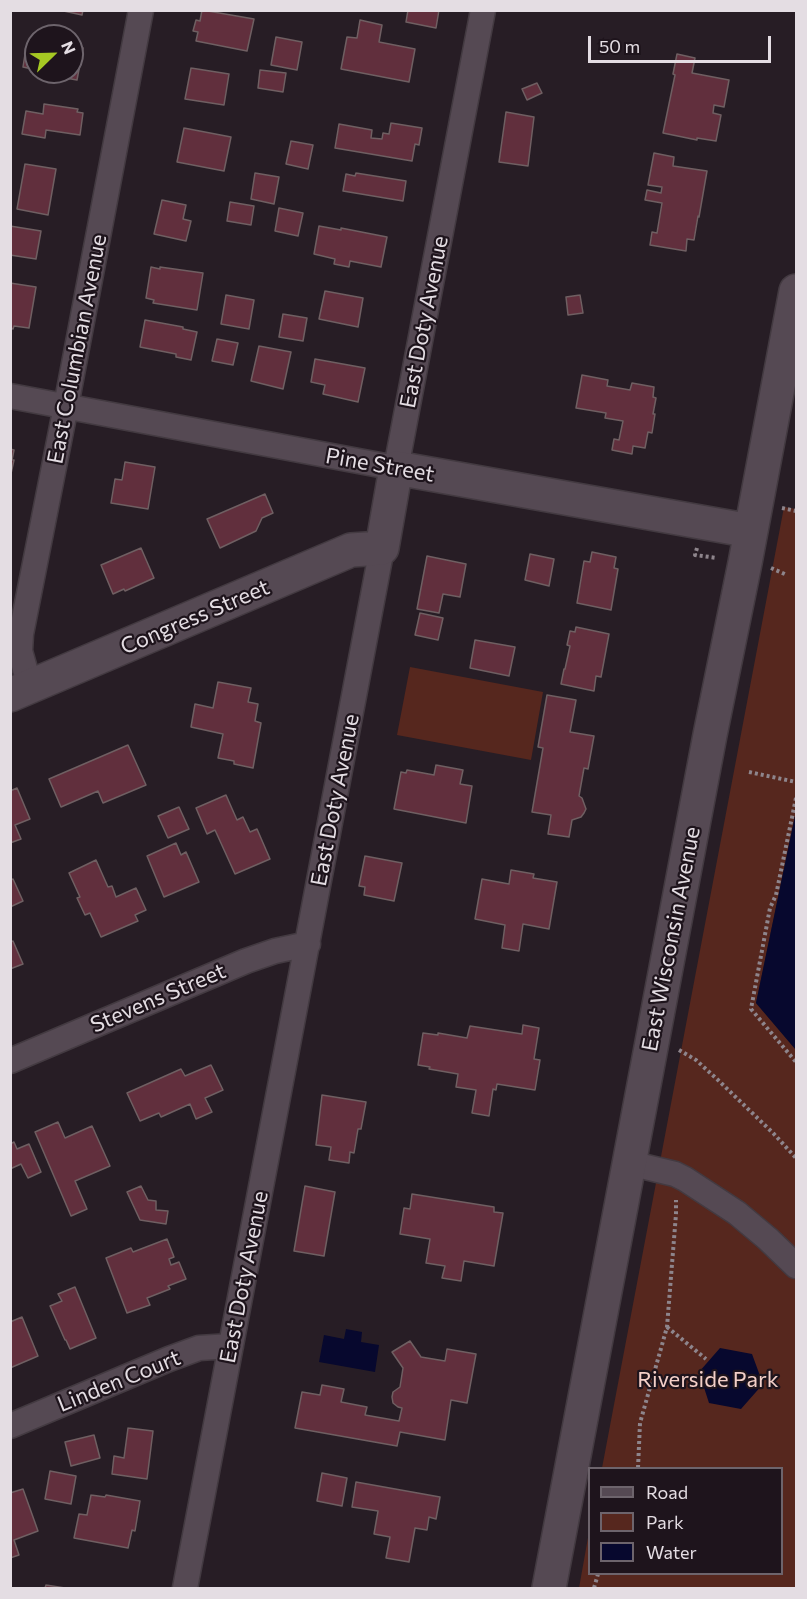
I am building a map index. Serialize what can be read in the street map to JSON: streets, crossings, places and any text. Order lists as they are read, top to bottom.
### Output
{
  "streets": {
    "main road": [
      "East Doty Avenue",
      "Pine Street",
      "Congress Street",
      "East Wisconsin Avenue"
    ],
    "street": ["East Columbian Avenue", "Stevens Street", "Linden Court"]
  },
  "crossings": [
    ["East Doty Avenue", "Pine Street"],
    ["East Doty Avenue", "Congress Street"],
    ["East Doty Avenue", "Stevens Street"],
    ["East Doty Avenue", "Linden Court"],
    ["East Columbian Avenue", "Pine Street"],
    ["East Columbian Avenue", "Congress Street"],
    ["Pine Street", "East Wisconsin Avenue"]
  ],
  "parks": ["Riverside Park"],
  "legend": ["Road", "Park", "Water"],
  "scale_bar": "50 m",
  "north": "top right"
}
